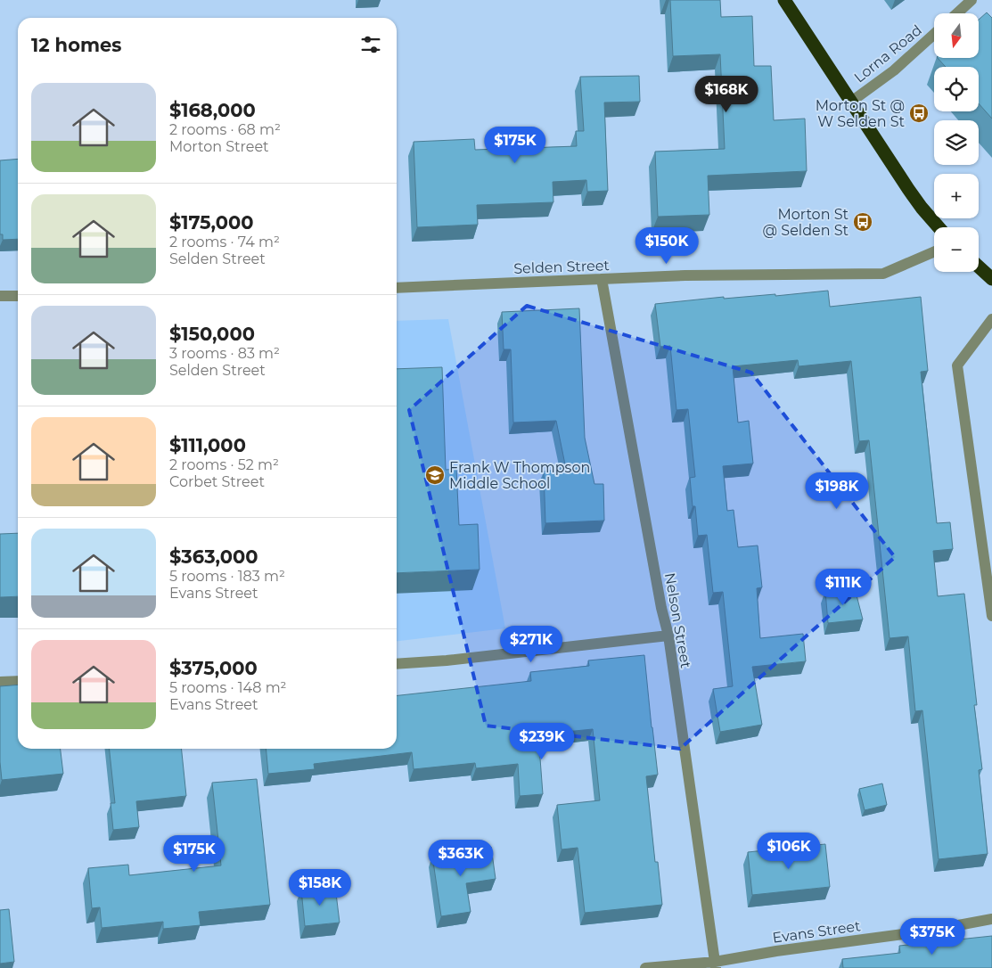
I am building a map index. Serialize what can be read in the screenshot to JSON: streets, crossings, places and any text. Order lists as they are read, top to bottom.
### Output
{
  "streets": {
    "street": [
      "Lorna Road",
      "Selden Street",
      "Nelson Street",
      "Evans Street"
    ]
  },
  "crossings": [
    ["Selden Street", "Nelson Street"],
    ["Nelson Street", "Evans Street"]
  ],
  "places": {
    "bus stop": ["Morton St @ W Selden St", "Morton St @ Selden St"],
    "school or university": ["Frank W Thompson Middle School"]
  },
  "north": "bottom",
  "page": {
    "map_buttons": ["+", "−"],
    "heading": "12 homes",
    "list": [
      {
        "name": "$168,000",
        "note": "2 rooms · 68 m² · Morton Street"
      },
      {
        "name": "$175,000",
        "note": "2 rooms · 74 m² · Selden Street"
      },
      {
        "name": "$150,000",
        "note": "3 rooms · 83 m² · Selden Street"
      },
      {
        "name": "$111,000",
        "note": "2 rooms · 52 m² · Corbet Street"
      },
      {
        "name": "$363,000",
        "note": "5 rooms · 183 m² · Evans Street"
      },
      {
        "name": "$375,000",
        "note": "5 rooms · 148 m² · Evans Street"
      }
    ],
    "price": [
      "$168K",
      "$175K",
      "$150K",
      "$198K",
      "$111K",
      "$271K",
      "$239K",
      "$106K",
      "$175K",
      "$363K",
      "$158K",
      "$375K"
    ]
  }
}
